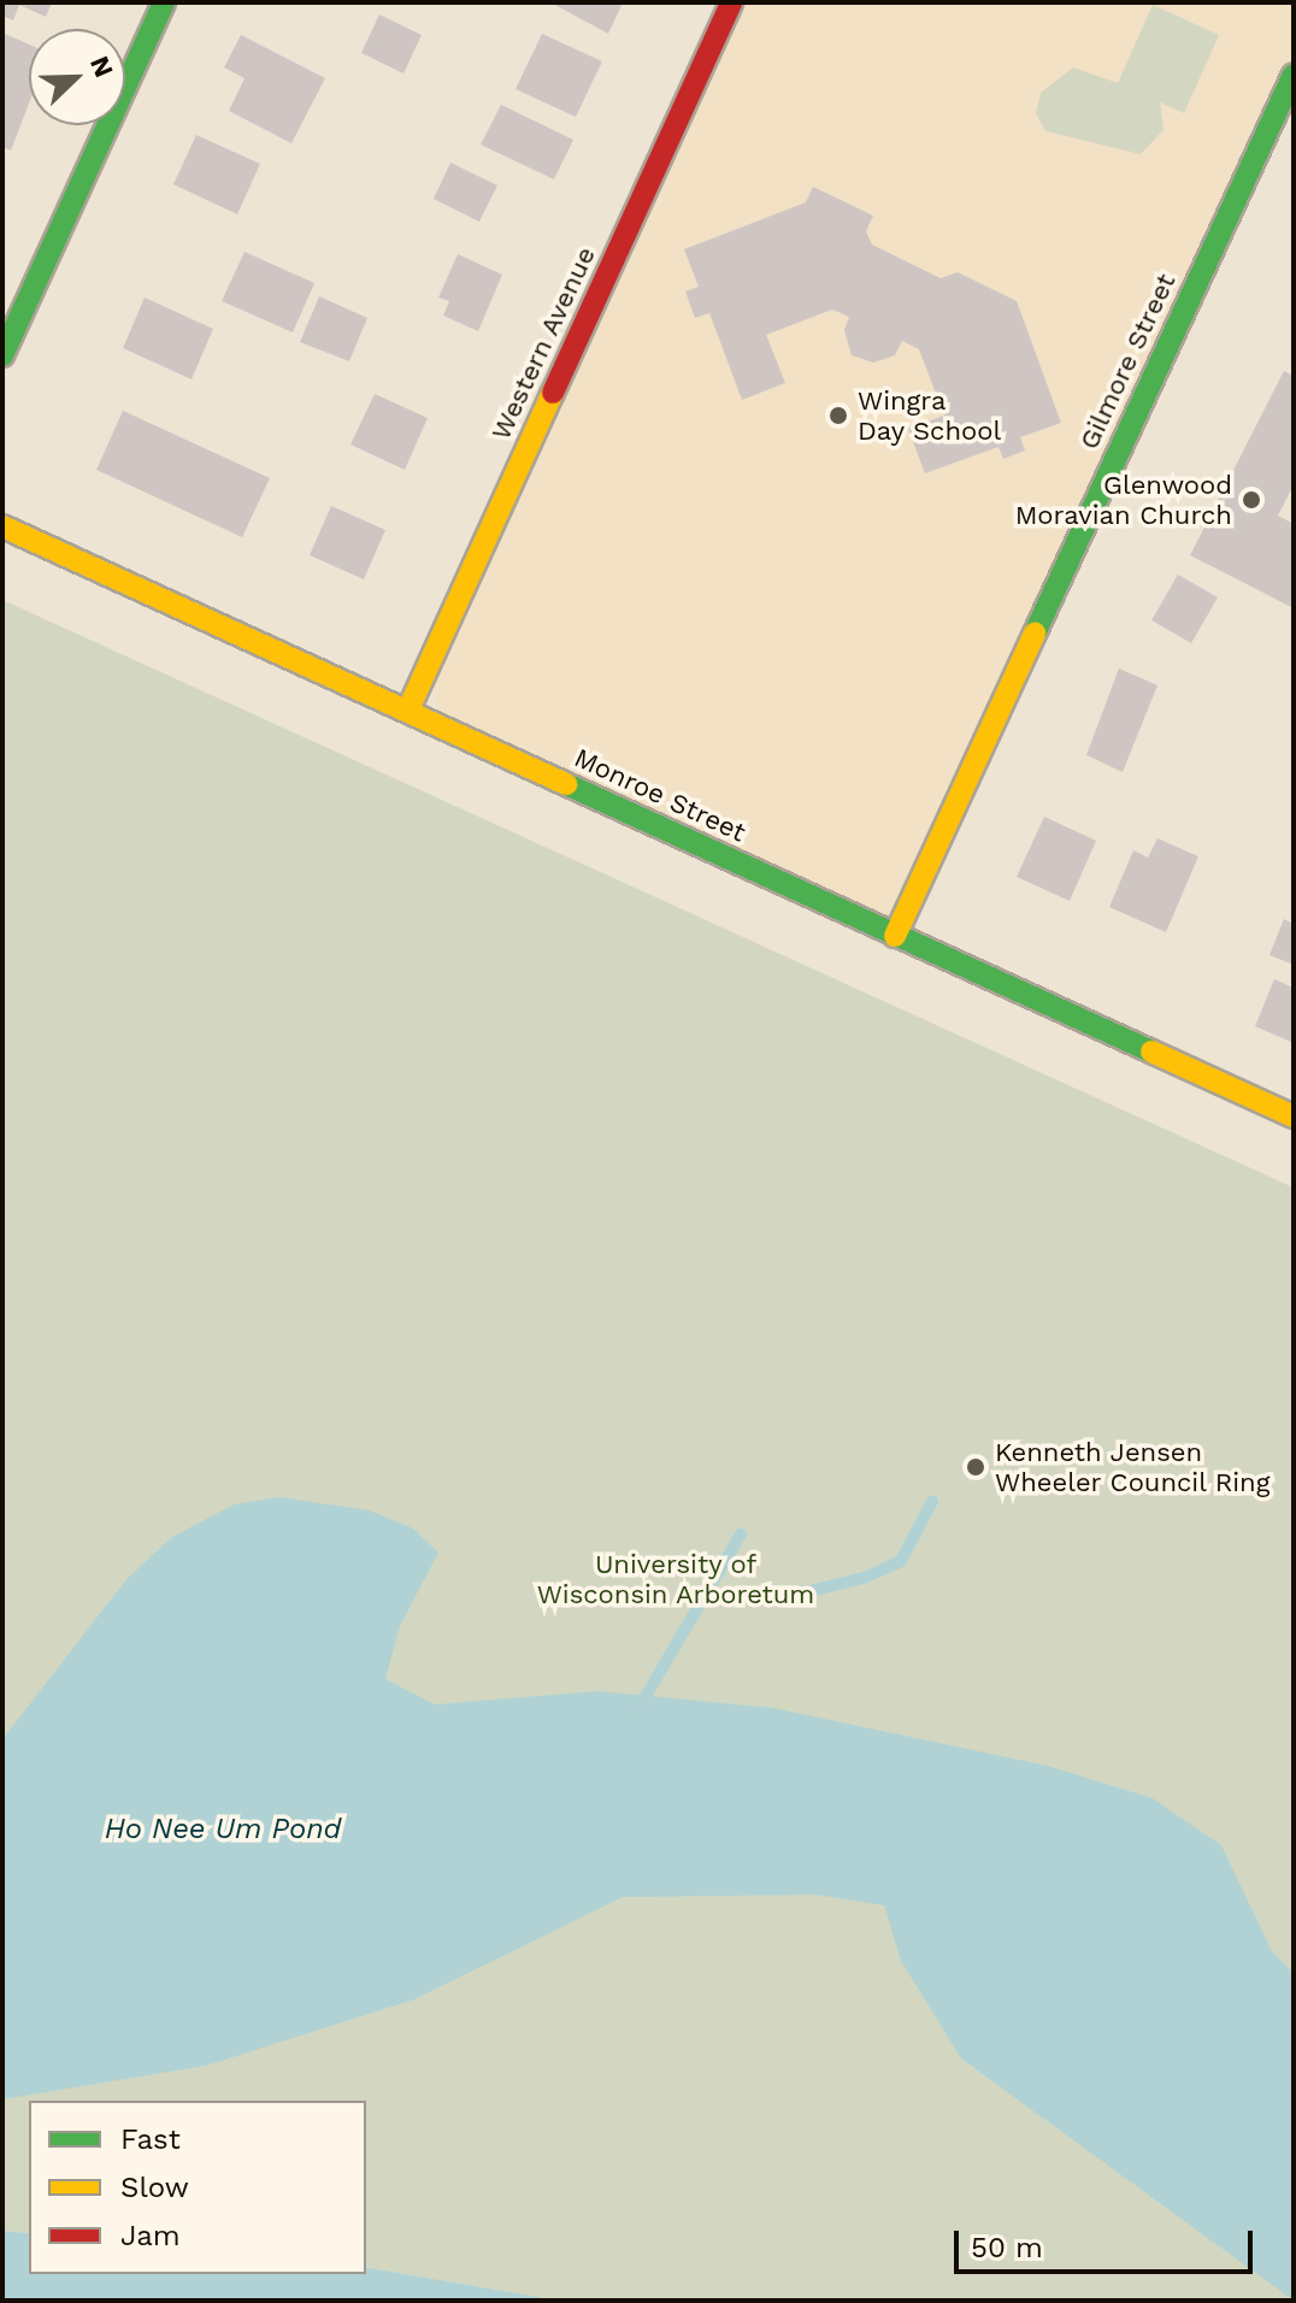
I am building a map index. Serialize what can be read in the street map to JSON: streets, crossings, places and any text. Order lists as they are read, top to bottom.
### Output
{
  "streets": {
    "street": ["Western Avenue", "Gilmore Street", "Monroe Street"]
  },
  "crossings": [
    ["Western Avenue", "Monroe Street"],
    ["Gilmore Street", "Monroe Street"]
  ],
  "water": ["Ho Nee Um Pond"],
  "parks": ["University of Wisconsin Arboretum"],
  "places": ["Wingra Day School", "Glenwood Moravian Church", "Kenneth Jensen Wheeler Council Ring"],
  "legend": ["Fast", "Slow", "Jam"],
  "scale_bar": "50 m",
  "north": "top right"
}
